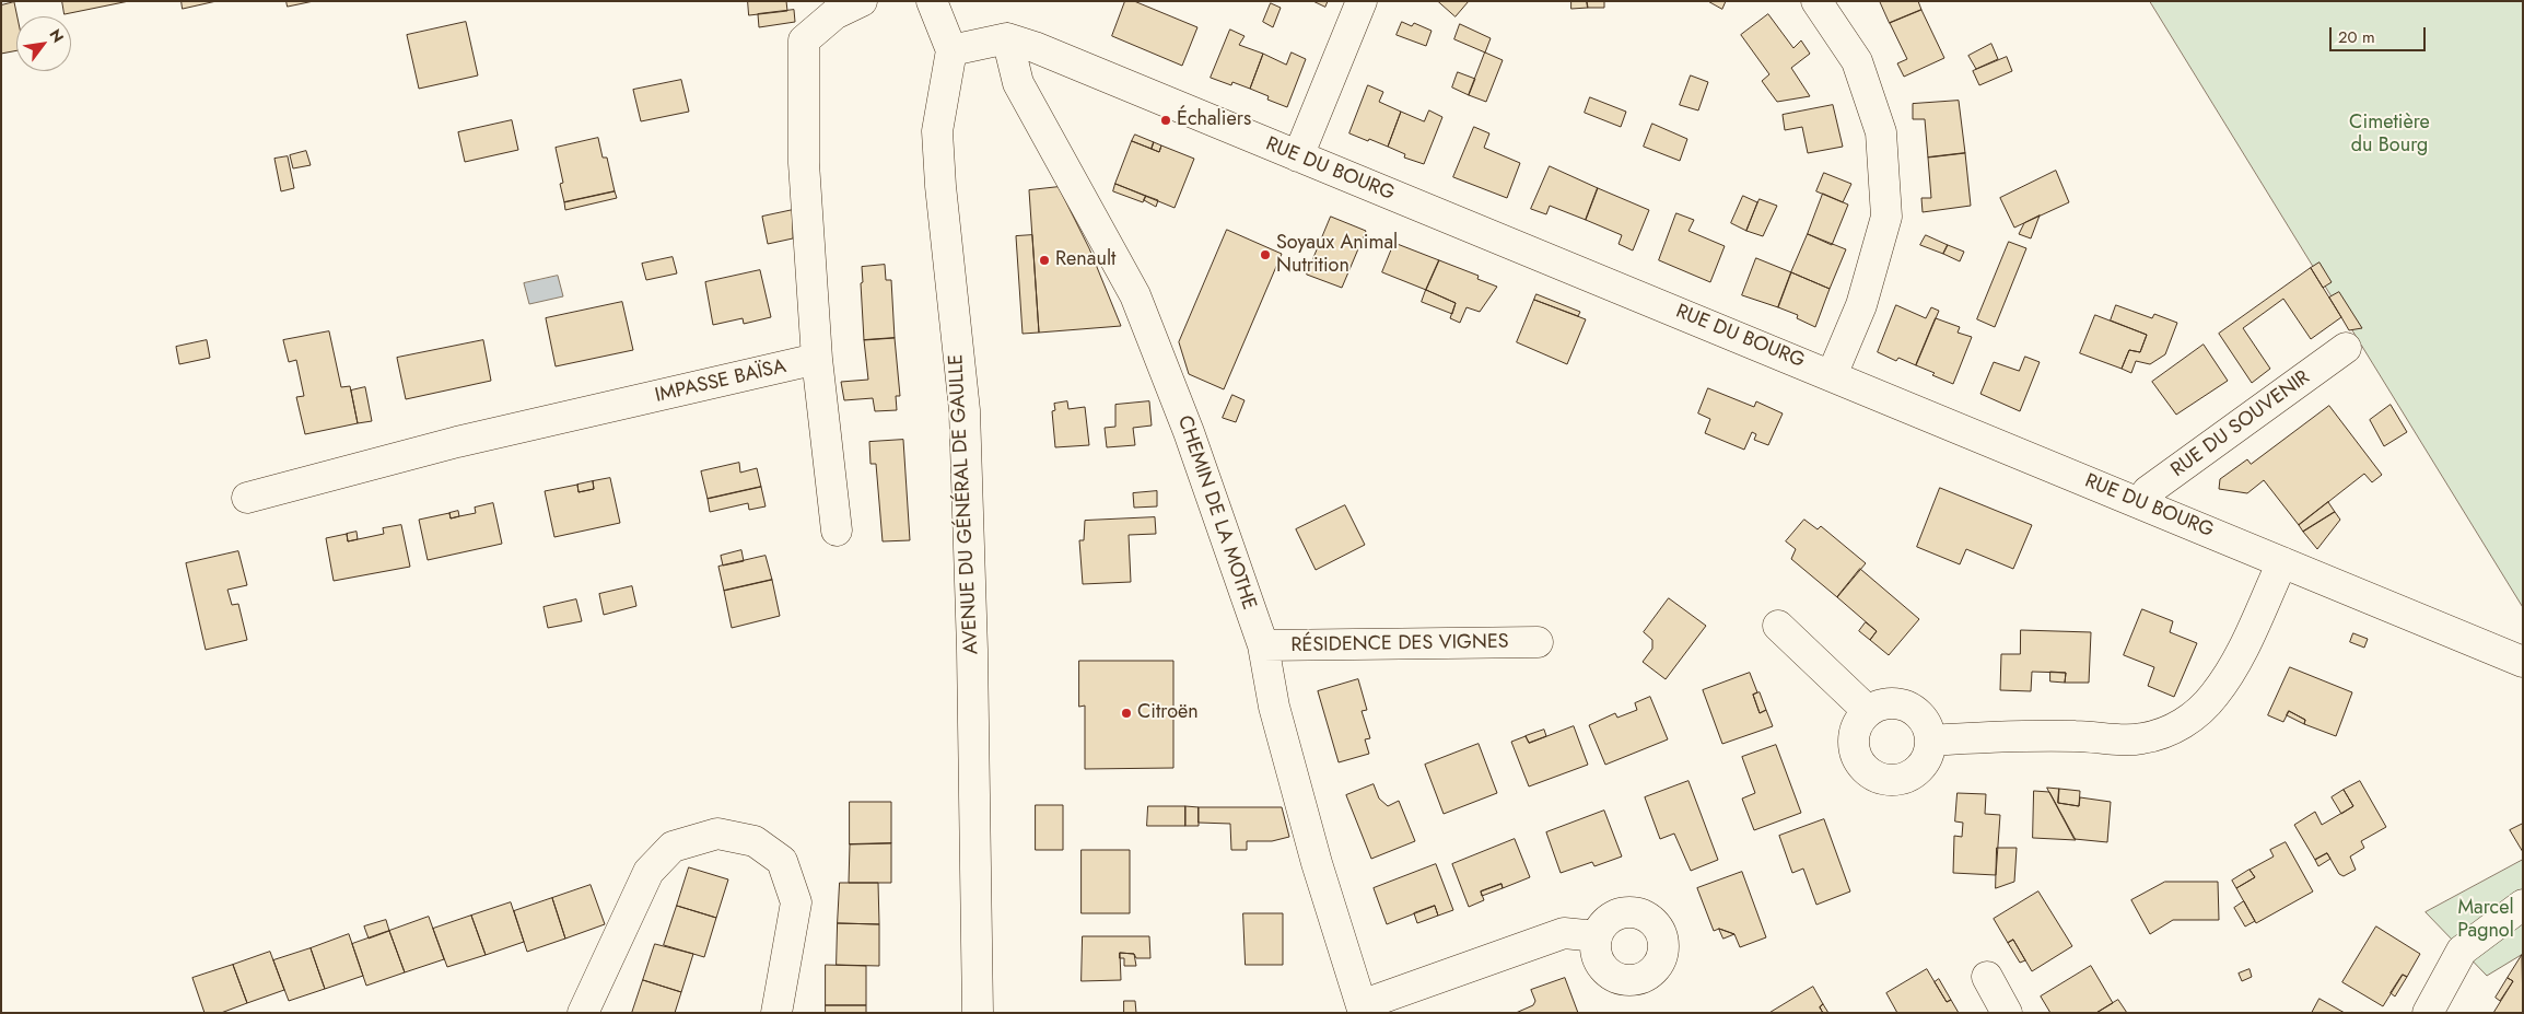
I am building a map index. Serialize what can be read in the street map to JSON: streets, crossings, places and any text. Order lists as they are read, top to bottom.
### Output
{
  "streets": {
    "street": [
      "RUE DU BOURG",
      "IMPASSE BAÏSA",
      "RUE DU SOUVENIR",
      "AVENUE DU GÉNÉRAL DE GAULLE",
      "CHEMIN DE LA MOTHE",
      "RÉSIDENCE DES VIGNES"
    ]
  },
  "crossings": [
    ["RUE DU BOURG", "RUE DU SOUVENIR"],
    ["RUE DU BOURG", "AVENUE DU GÉNÉRAL DE GAULLE"],
    ["RUE DU BOURG", "CHEMIN DE LA MOTHE"],
    ["CHEMIN DE LA MOTHE", "RÉSIDENCE DES VIGNES"]
  ],
  "parks": ["Cimetière du Bourg", "Marcel Pagnol"],
  "places": [
    "Échaliers",
    "Soyaux Animal Nutrition",
    "Renault",
    "Citroën"
  ],
  "scale_bar": "20 m",
  "north": "top right"
}
